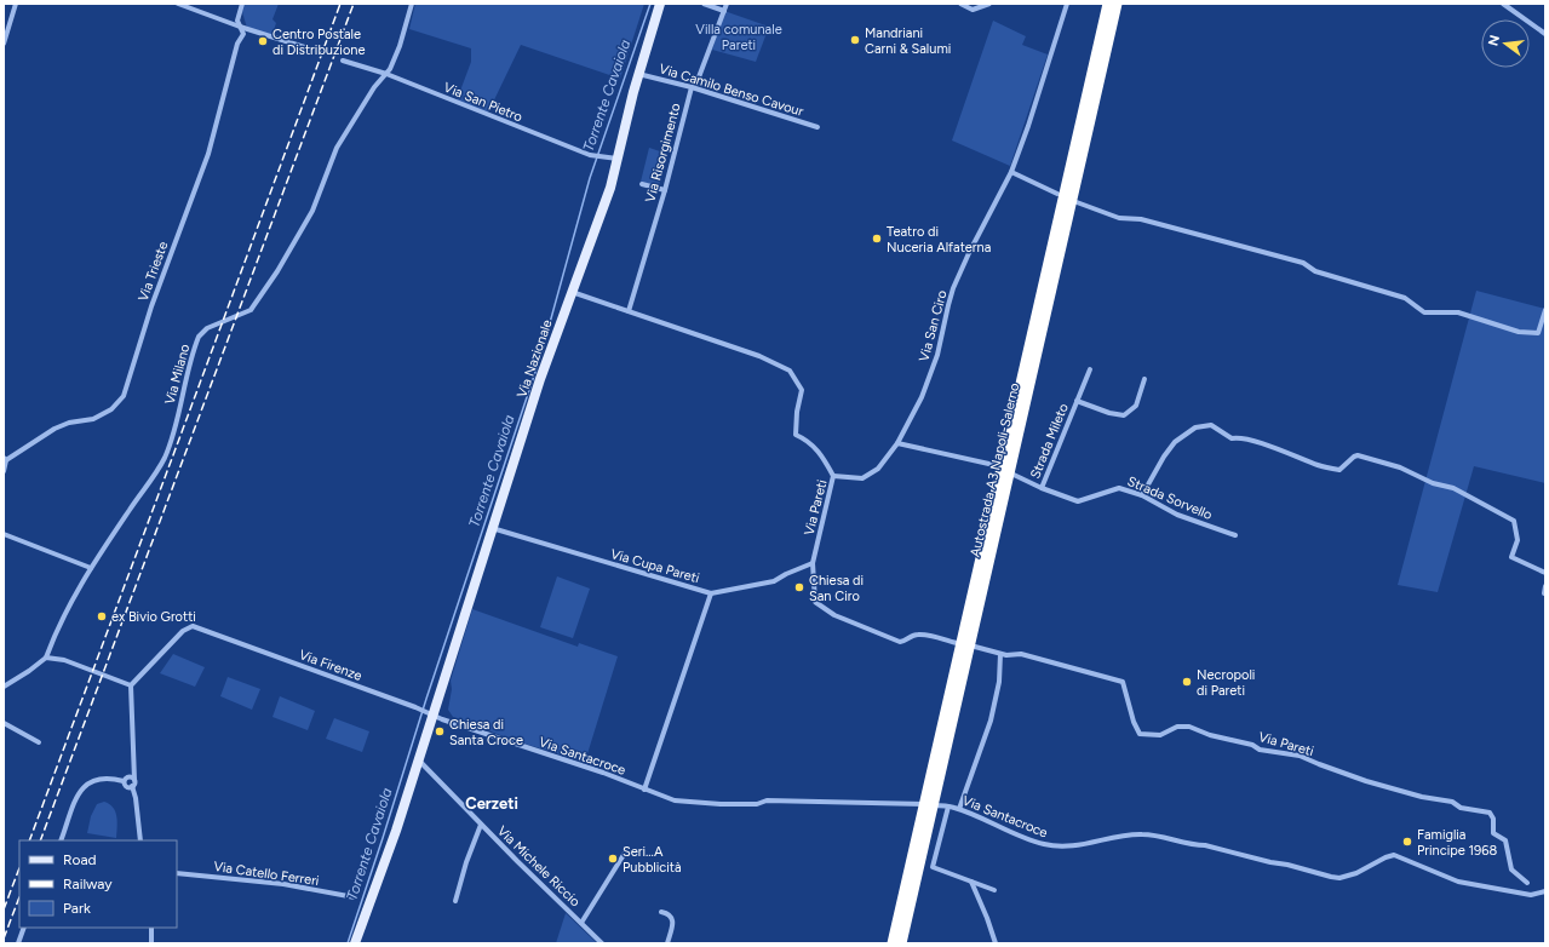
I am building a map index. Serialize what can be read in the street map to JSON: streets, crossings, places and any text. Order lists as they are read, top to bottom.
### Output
{
  "streets": {
    "highway": ["Autostrada A3 Napoli-Salerno"],
    "main road": ["Via Nazionale"],
    "street": [
      "Via Camilo Benso Cavour",
      "Via San Pietro",
      "Via Risorgimento",
      "Via Trieste",
      "Via San Ciro",
      "Via Milano",
      "Strada Mileto",
      "Strada Sorvello",
      "Via Pareti",
      "Via Cupa Pareti",
      "Via Firenze",
      "Via Santacroce",
      "Via Michele Riccio",
      "Via Catello Ferreri"
    ]
  },
  "crossings": [
    ["Via Camilo Benso Cavour", "Via Risorgimento"],
    ["Via Camilo Benso Cavour", "Via Nazionale"],
    ["Via San Pietro", "Via Nazionale"],
    ["Via San Pietro", "Via Milano"],
    ["Via Risorgimento", "Via Pareti"],
    ["Via San Ciro", "Via Pareti"],
    ["Via Nazionale", "Via Pareti"],
    ["Via Nazionale", "Via Cupa Pareti"],
    ["Via Nazionale", "Via Firenze"],
    ["Via Nazionale", "Via Santacroce"],
    ["Via Nazionale", "Via Michele Riccio"],
    ["Strada Mileto", "Strada Sorvello"],
    ["Via Pareti", "Via Cupa Pareti"],
    ["Via Firenze", "Via Santacroce"]
  ],
  "districts": ["Cerzeti"],
  "water": ["Torrente Cavaiola"],
  "parks": ["Villa comunale Pareti"],
  "places": [
    "Mandriani Carni & Salumi",
    "Centro Postale di Distribuzione",
    "Teatro di Nuceria Alfaterna",
    "Chiesa di San Ciro",
    "ex Bivio Grotti",
    "Necropoli di Pareti",
    "Chiesa di Santa Croce",
    "Famiglia Principe 1968",
    "Seri...A Pubblicità"
  ],
  "legend": ["Road", "Railway", "Park"],
  "north": "left"
}
